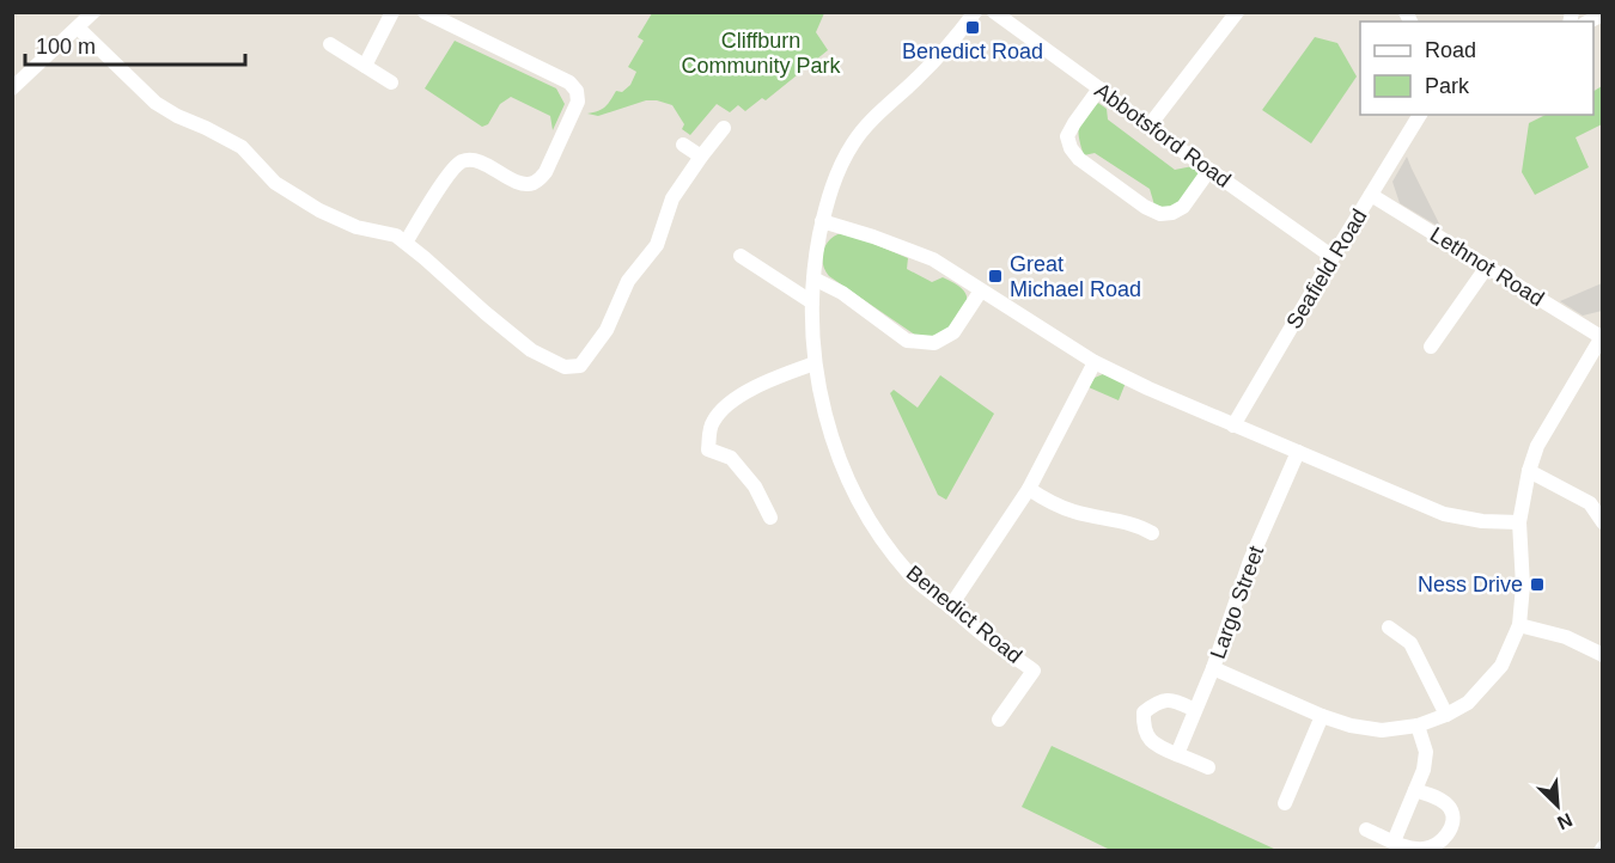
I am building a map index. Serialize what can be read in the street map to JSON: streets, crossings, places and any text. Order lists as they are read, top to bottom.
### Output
{
  "streets": {
    "street": [
      "Abbotsford Road",
      "Lethnot Road",
      "Seafield Road",
      "Largo Street",
      "Benedict Road"
    ]
  },
  "crossings": [
    ["Abbotsford Road", "Seafield Road"],
    ["Lethnot Road", "Seafield Road"]
  ],
  "parks": ["Cliffburn Community Park"],
  "places": {
    "transit": ["Benedict Road", "Great Michael Road", "Ness Drive"]
  },
  "legend": ["Road", "Park"],
  "scale_bar": "100 m",
  "north": "bottom right"
}
